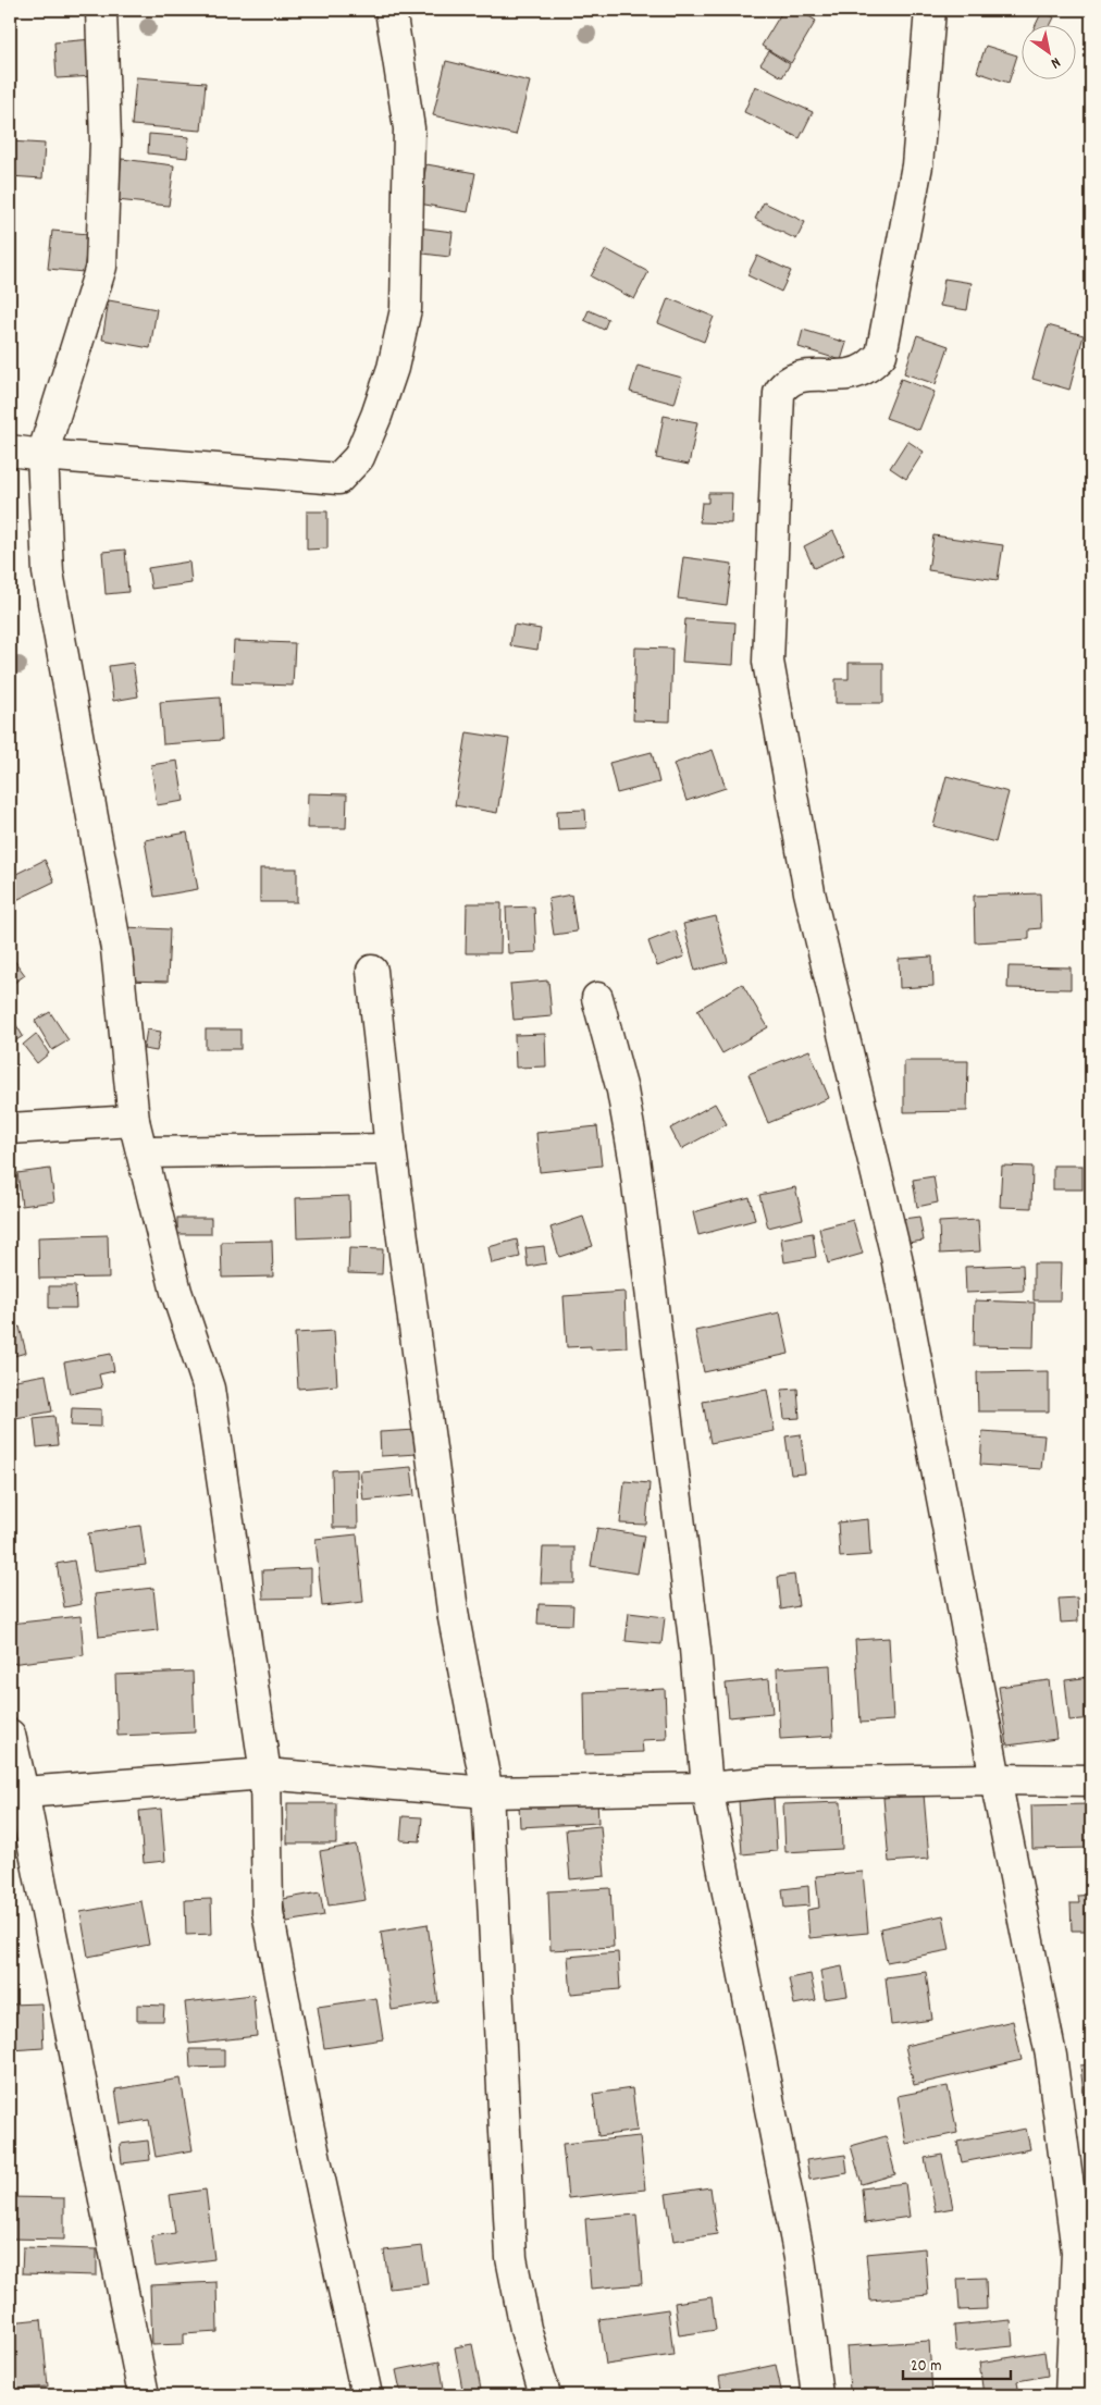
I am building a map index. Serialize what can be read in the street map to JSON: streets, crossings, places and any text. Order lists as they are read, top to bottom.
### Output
{
  "scale_bar": "20 m",
  "north": "bottom right"
}
